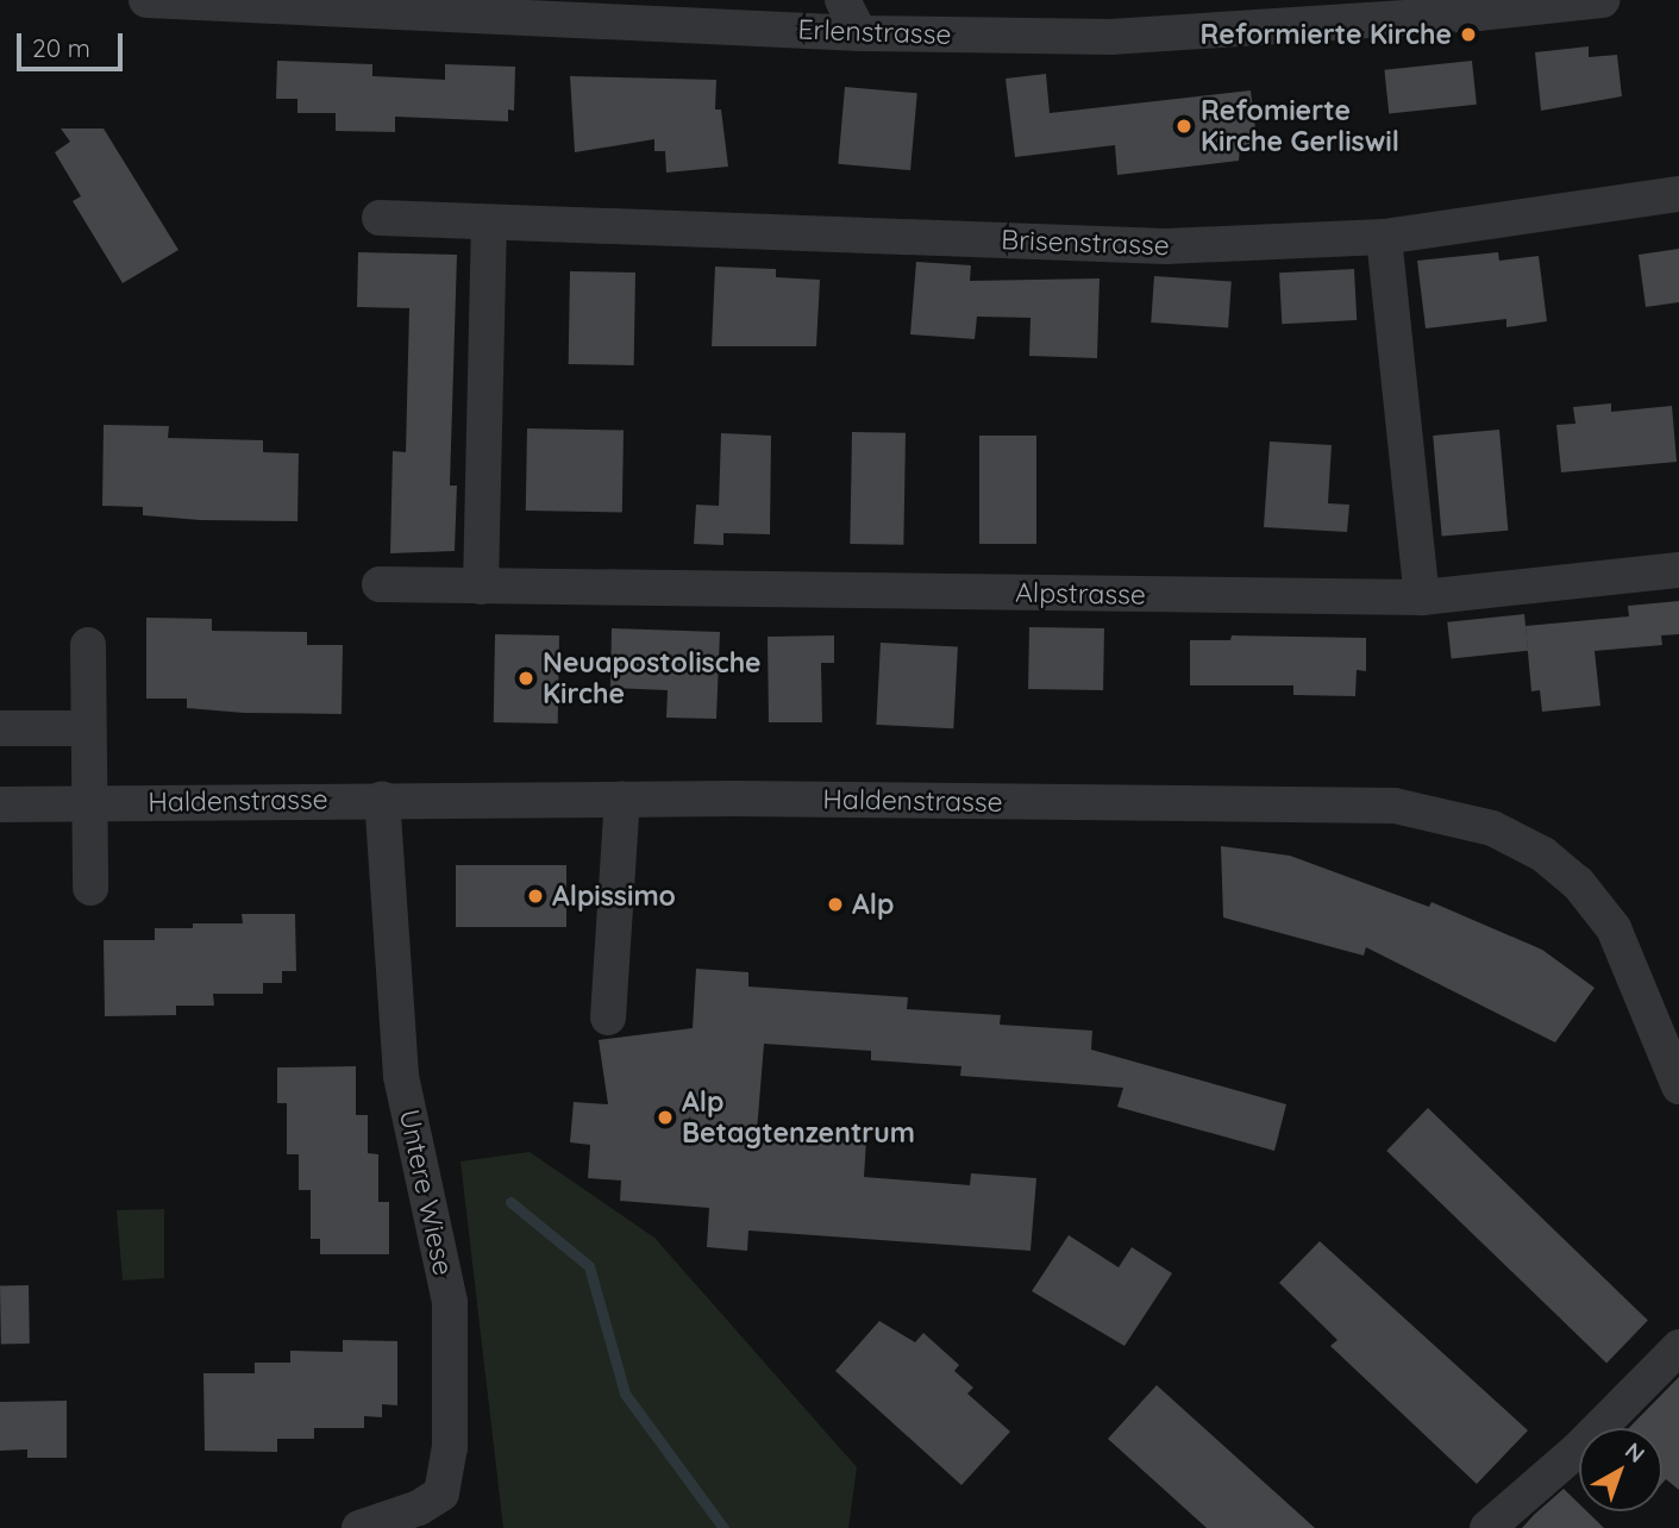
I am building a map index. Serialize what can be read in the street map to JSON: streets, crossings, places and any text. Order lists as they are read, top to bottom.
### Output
{
  "streets": {
    "street": [
      "Erlenstrasse",
      "Brisenstrasse",
      "Alpstrasse",
      "Haldenstrasse",
      "Untere Wiese"
    ]
  },
  "crossings": [
    ["Haldenstrasse", "Untere Wiese"]
  ],
  "places": [
    "Reformierte Kirche",
    "Refomierte Kirche Gerliswil",
    "Neuapostolische Kirche",
    "Alpissimo",
    "Alp",
    "Alp Betagtenzentrum"
  ],
  "scale_bar": "20 m",
  "north": "top right"
}
